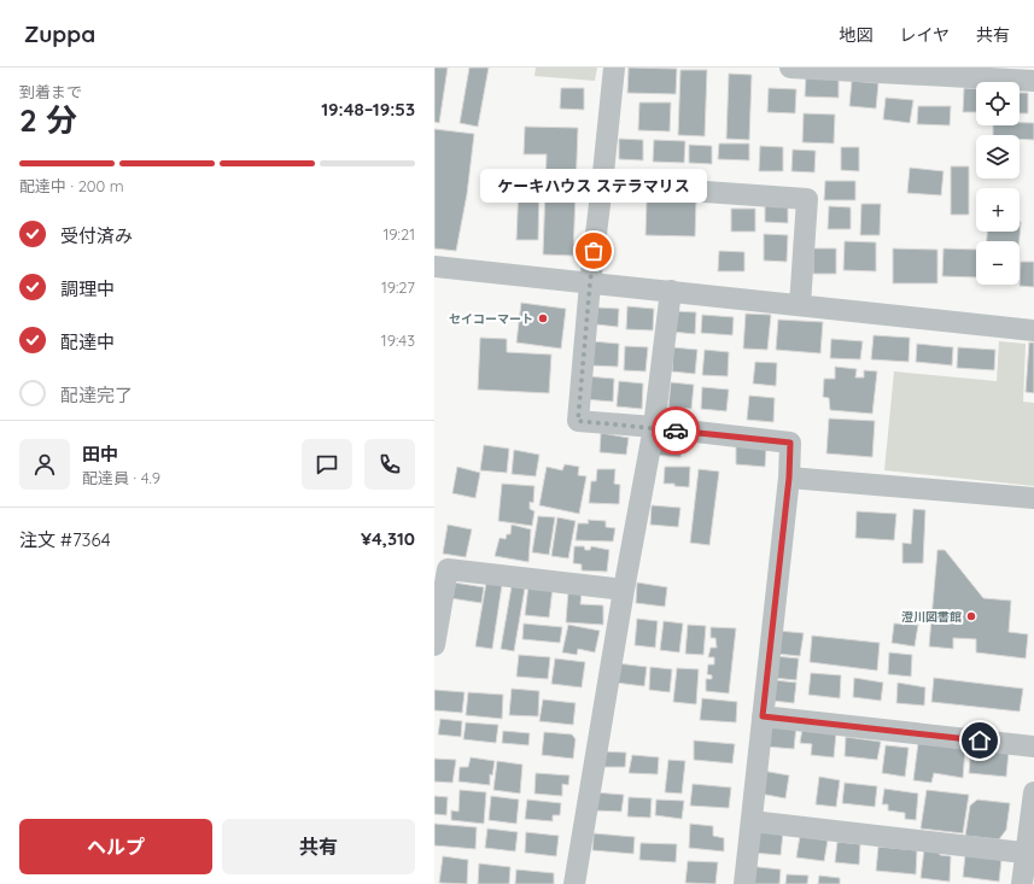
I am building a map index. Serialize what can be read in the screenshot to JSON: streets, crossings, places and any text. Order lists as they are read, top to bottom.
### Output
{
  "places": ["ケーキハウス ステラマリス", "セイコーマート", "澄川図書館"],
  "page": {
    "header": "Zuppa",
    "nav": ["地図", "レイヤ", "共有"],
    "heading": ["2 分", "到着まで", "19:48–19:53"],
    "panel": [
      "田中",
      "配達員 · 4.9",
      "注文 #7364",
      "¥4,310"
    ],
    "map_buttons": ["+", "−"],
    "bar": "配達中 · 200 m",
    "bubble": "ケーキハウス ステラマリス",
    "list": [
      ["受付済み", "19:21"],
      ["調理中", "19:27"],
      ["配達中", "19:43"],
      "配達完了"
    ],
    "buttons": ["ヘルプ", "共有"]
  }
}
